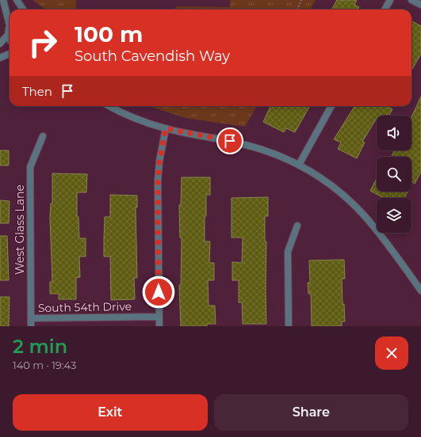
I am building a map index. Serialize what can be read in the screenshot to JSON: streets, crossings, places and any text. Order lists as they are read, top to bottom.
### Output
{
  "streets": {
    "street": ["West Glass Lane", "South 54th Drive"]
  },
  "crossings": [
    ["West Glass Lane", "South 54th Drive"]
  ],
  "page": {
    "turn": ["100 m", "South Cavendish Way"],
    "then": "Then",
    "heading": ["2 min", "140 m · 19:43"],
    "buttons": ["Exit", "Share"]
  }
}
